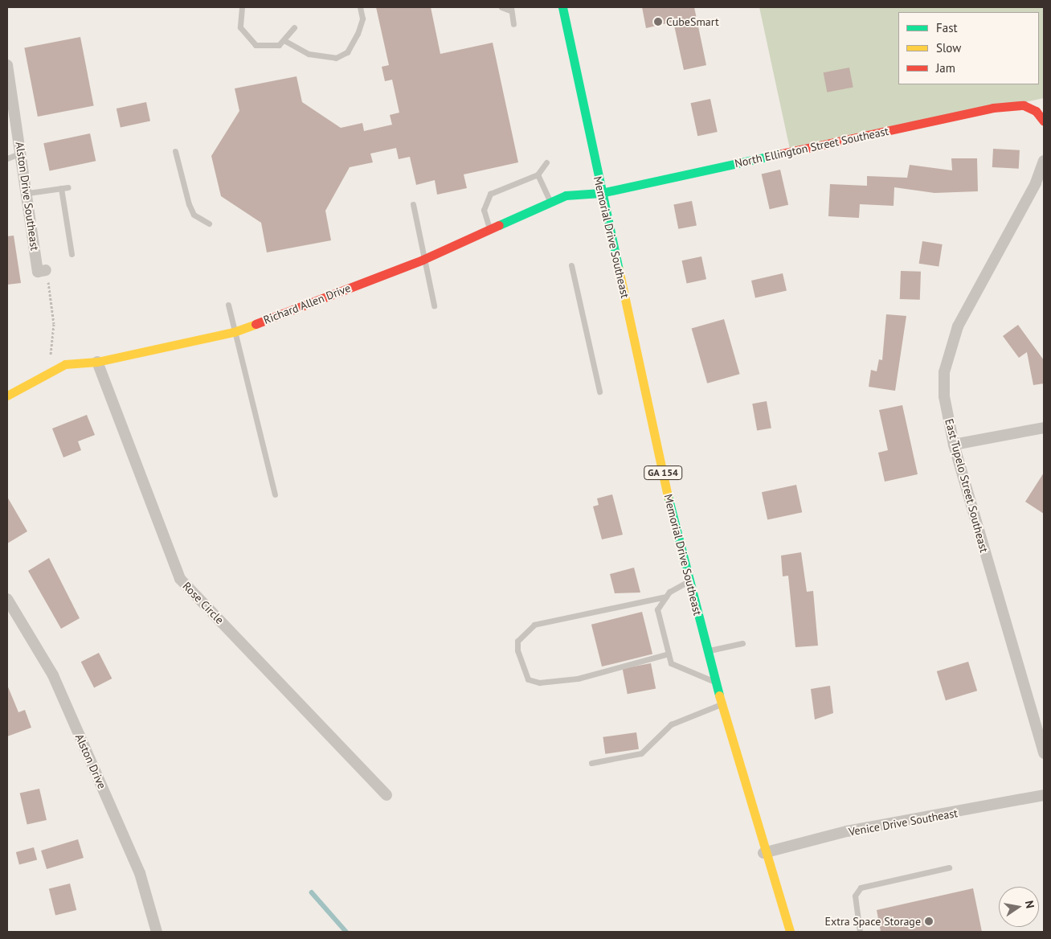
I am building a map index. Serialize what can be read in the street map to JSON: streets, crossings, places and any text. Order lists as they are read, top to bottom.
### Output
{
  "streets": {
    "street": [
      "North Ellington Street Southeast",
      "Alston Drive Southeast",
      "Memorial Drive Southeast",
      "Richard Allen Drive",
      "GA 154",
      "East Tupelo Street Southeast",
      "Rose Circle",
      "Alston Drive",
      "Venice Drive Southeast"
    ]
  },
  "crossings": [
    ["North Ellington Street Southeast", "Memorial Drive Southeast"],
    ["North Ellington Street Southeast", "Richard Allen Drive"],
    ["Memorial Drive Southeast", "Richard Allen Drive"],
    ["Memorial Drive Southeast", "Venice Drive Southeast"],
    ["Richard Allen Drive", "Rose Circle"]
  ],
  "places": ["CubeSmart", "Extra Space Storage"],
  "legend": ["Fast", "Slow", "Jam"],
  "north": "right"
}
